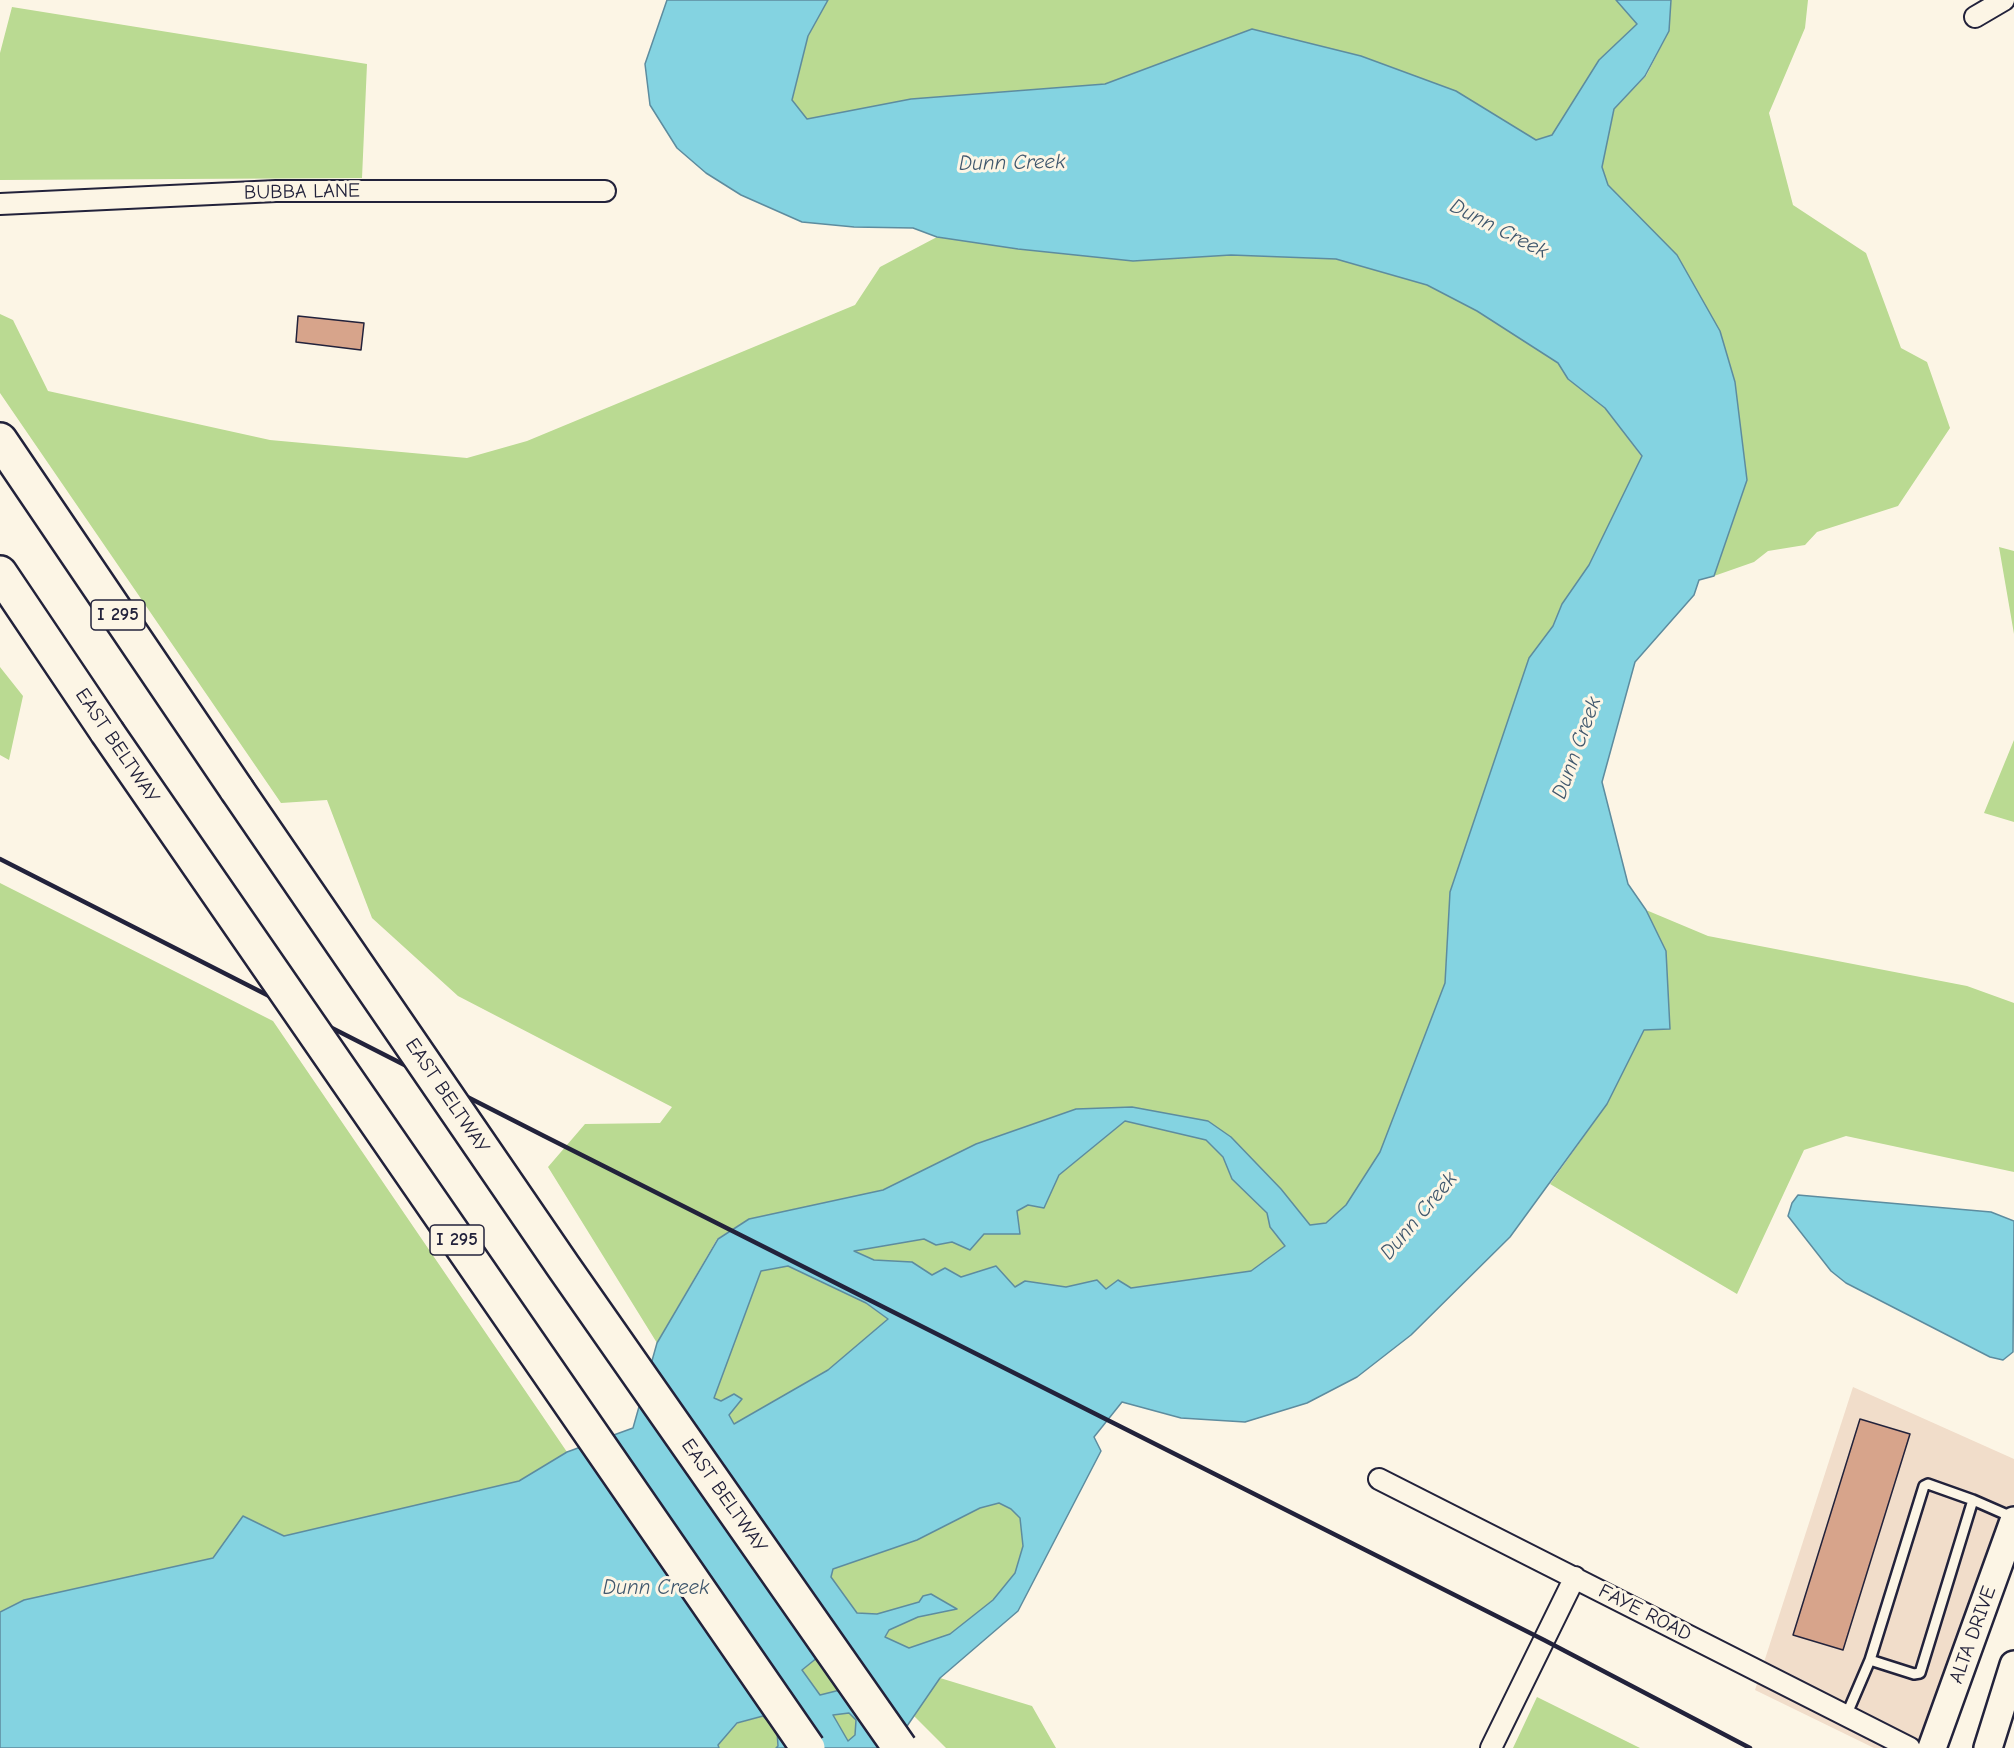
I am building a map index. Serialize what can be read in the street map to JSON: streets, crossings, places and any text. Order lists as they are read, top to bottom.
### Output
{
  "streets": {
    "highway": ["I 295", "EAST BELTWAY"],
    "street": ["BUBBA LANE", "FAYE ROAD", "ALTA DRIVE"]
  },
  "water": ["Dunn Creek"]
}
